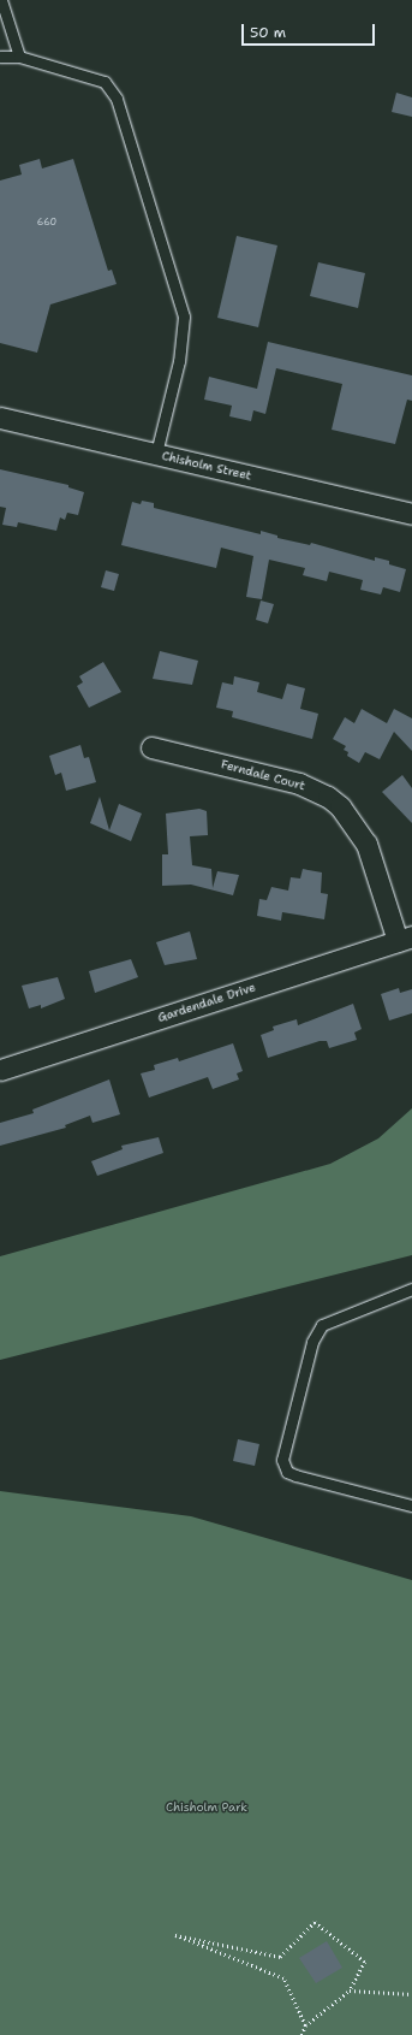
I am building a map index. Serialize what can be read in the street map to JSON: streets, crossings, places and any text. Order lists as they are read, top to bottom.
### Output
{
  "streets": {
    "street": ["Chisholm Street", "Ferndale Court", "Gardendale Drive"]
  },
  "crossings": [
    ["Ferndale Court", "Gardendale Drive"]
  ],
  "parks": ["Chisholm Park"],
  "house_numbers": ["660"],
  "scale_bar": "50 m"
}
